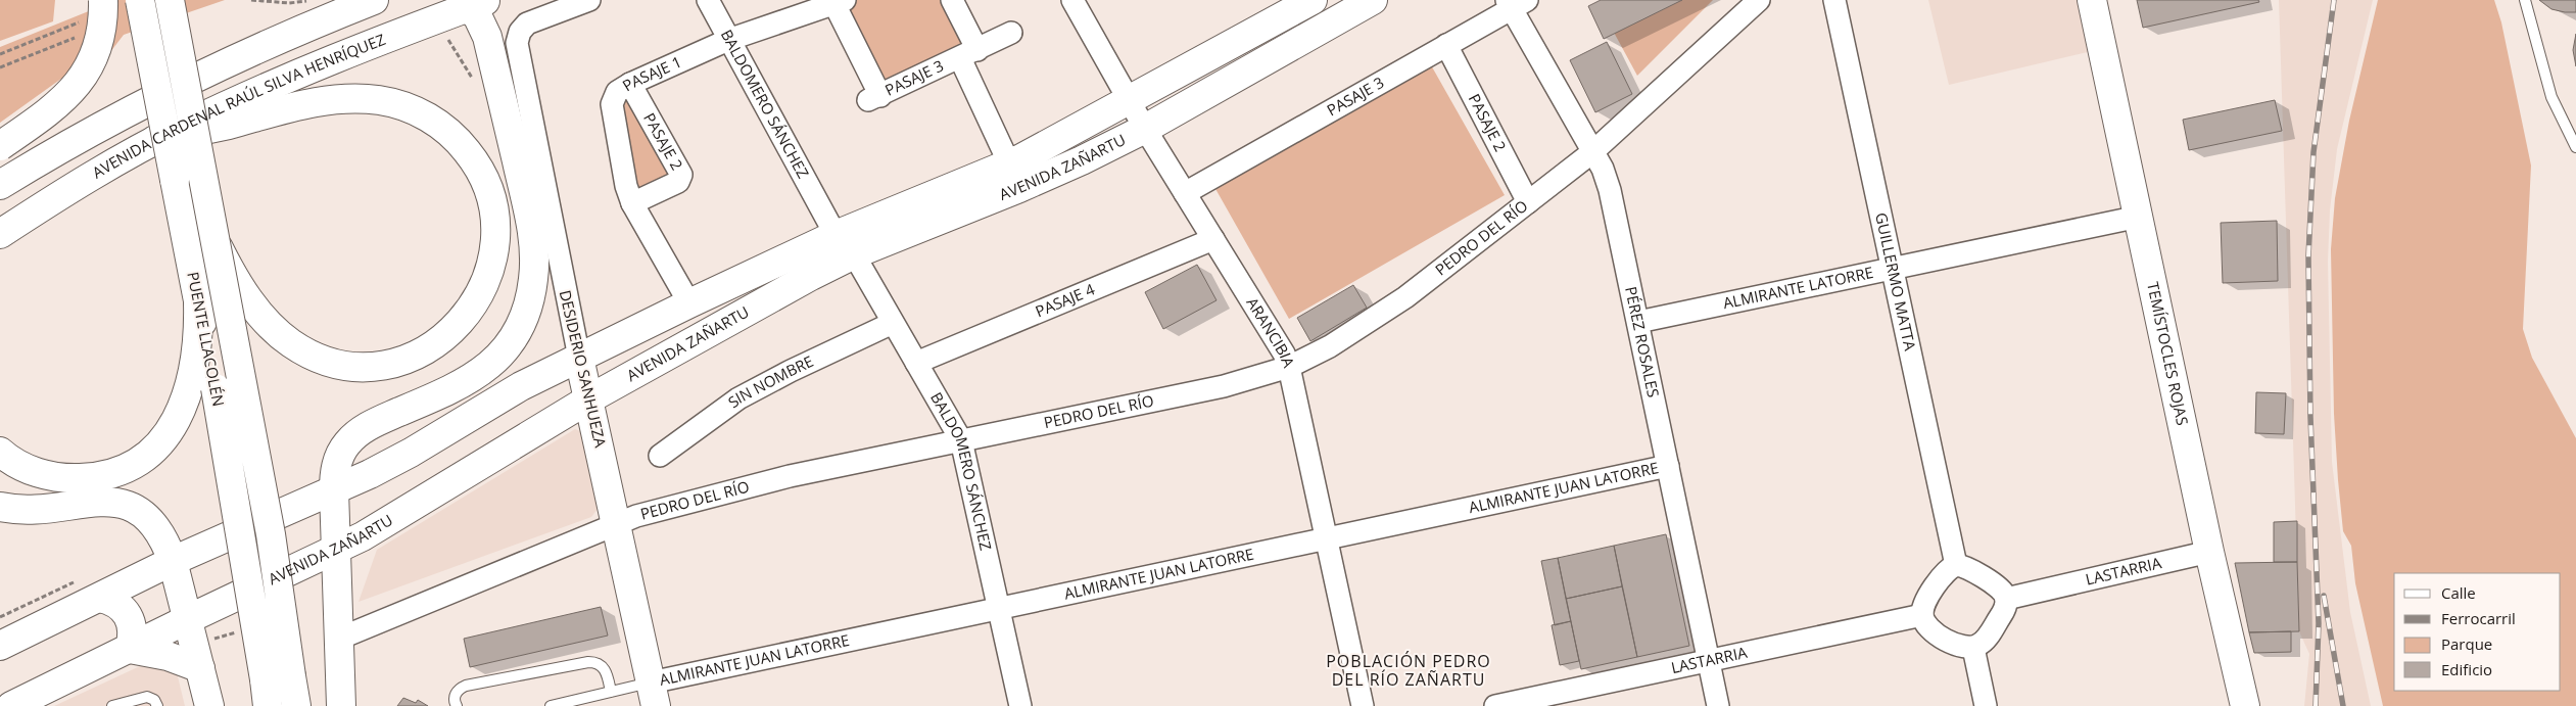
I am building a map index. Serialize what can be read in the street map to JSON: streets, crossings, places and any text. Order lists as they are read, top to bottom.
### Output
{
  "streets": {
    "street": [
      "PASAJE 1",
      "PASAJE 3",
      "BALDOMERO SÁNCHEZ",
      "AVENIDA CARDENAL RAÚL SILVA HENRÍQUEZ",
      "PASAJE 2",
      "AVENIDA ZAÑARTU",
      "PEDRO DEL RÍO",
      "GUILLERMO MATTA",
      "ALMIRANTE LATORRE",
      "PASAJE 4",
      "ARANCIBIA",
      "PUENTE LLACOLÉN",
      "PÉREZ ROSALES",
      "TEMÍSTOCLES ROJAS",
      "DESIDERIO SANHUEZA",
      "SIN NOMBRE",
      "ALMIRANTE JUAN LATORRE",
      "LASTARRIA"
    ]
  },
  "crossings": [
    ["PASAJE 1", "PASAJE 3"],
    ["PASAJE 1", "BALDOMERO SÁNCHEZ"],
    ["PASAJE 1", "PASAJE 2"],
    ["PASAJE 1", "AVENIDA ZAÑARTU"],
    ["PASAJE 3", "PASAJE 2"],
    ["PASAJE 3", "AVENIDA ZAÑARTU"],
    ["PASAJE 3", "ARANCIBIA"],
    ["PASAJE 3", "PÉREZ ROSALES"],
    ["BALDOMERO SÁNCHEZ", "AVENIDA ZAÑARTU"],
    ["BALDOMERO SÁNCHEZ", "PEDRO DEL RÍO"],
    ["BALDOMERO SÁNCHEZ", "PASAJE 4"],
    ["BALDOMERO SÁNCHEZ", "SIN NOMBRE"],
    ["BALDOMERO SÁNCHEZ", "ALMIRANTE JUAN LATORRE"],
    ["PASAJE 2", "PEDRO DEL RÍO"],
    ["AVENIDA ZAÑARTU", "ARANCIBIA"],
    ["AVENIDA ZAÑARTU", "DESIDERIO SANHUEZA"],
    ["PEDRO DEL RÍO", "ARANCIBIA"],
    ["PEDRO DEL RÍO", "PÉREZ ROSALES"],
    ["PEDRO DEL RÍO", "DESIDERIO SANHUEZA"],
    ["GUILLERMO MATTA", "ALMIRANTE LATORRE"],
    ["GUILLERMO MATTA", "LASTARRIA"],
    ["ALMIRANTE LATORRE", "PÉREZ ROSALES"],
    ["ALMIRANTE LATORRE", "TEMÍSTOCLES ROJAS"],
    ["PASAJE 4", "ARANCIBIA"],
    ["ARANCIBIA", "ALMIRANTE JUAN LATORRE"],
    ["PÉREZ ROSALES", "ALMIRANTE JUAN LATORRE"],
    ["PÉREZ ROSALES", "LASTARRIA"],
    ["TEMÍSTOCLES ROJAS", "LASTARRIA"],
    ["DESIDERIO SANHUEZA", "ALMIRANTE JUAN LATORRE"]
  ],
  "districts": ["POBLACIÓN PEDRO DEL RÍO ZAÑARTU"],
  "legend": [
    "Calle",
    "Ferrocarril",
    "Parque",
    "Edificio"
  ]
}
